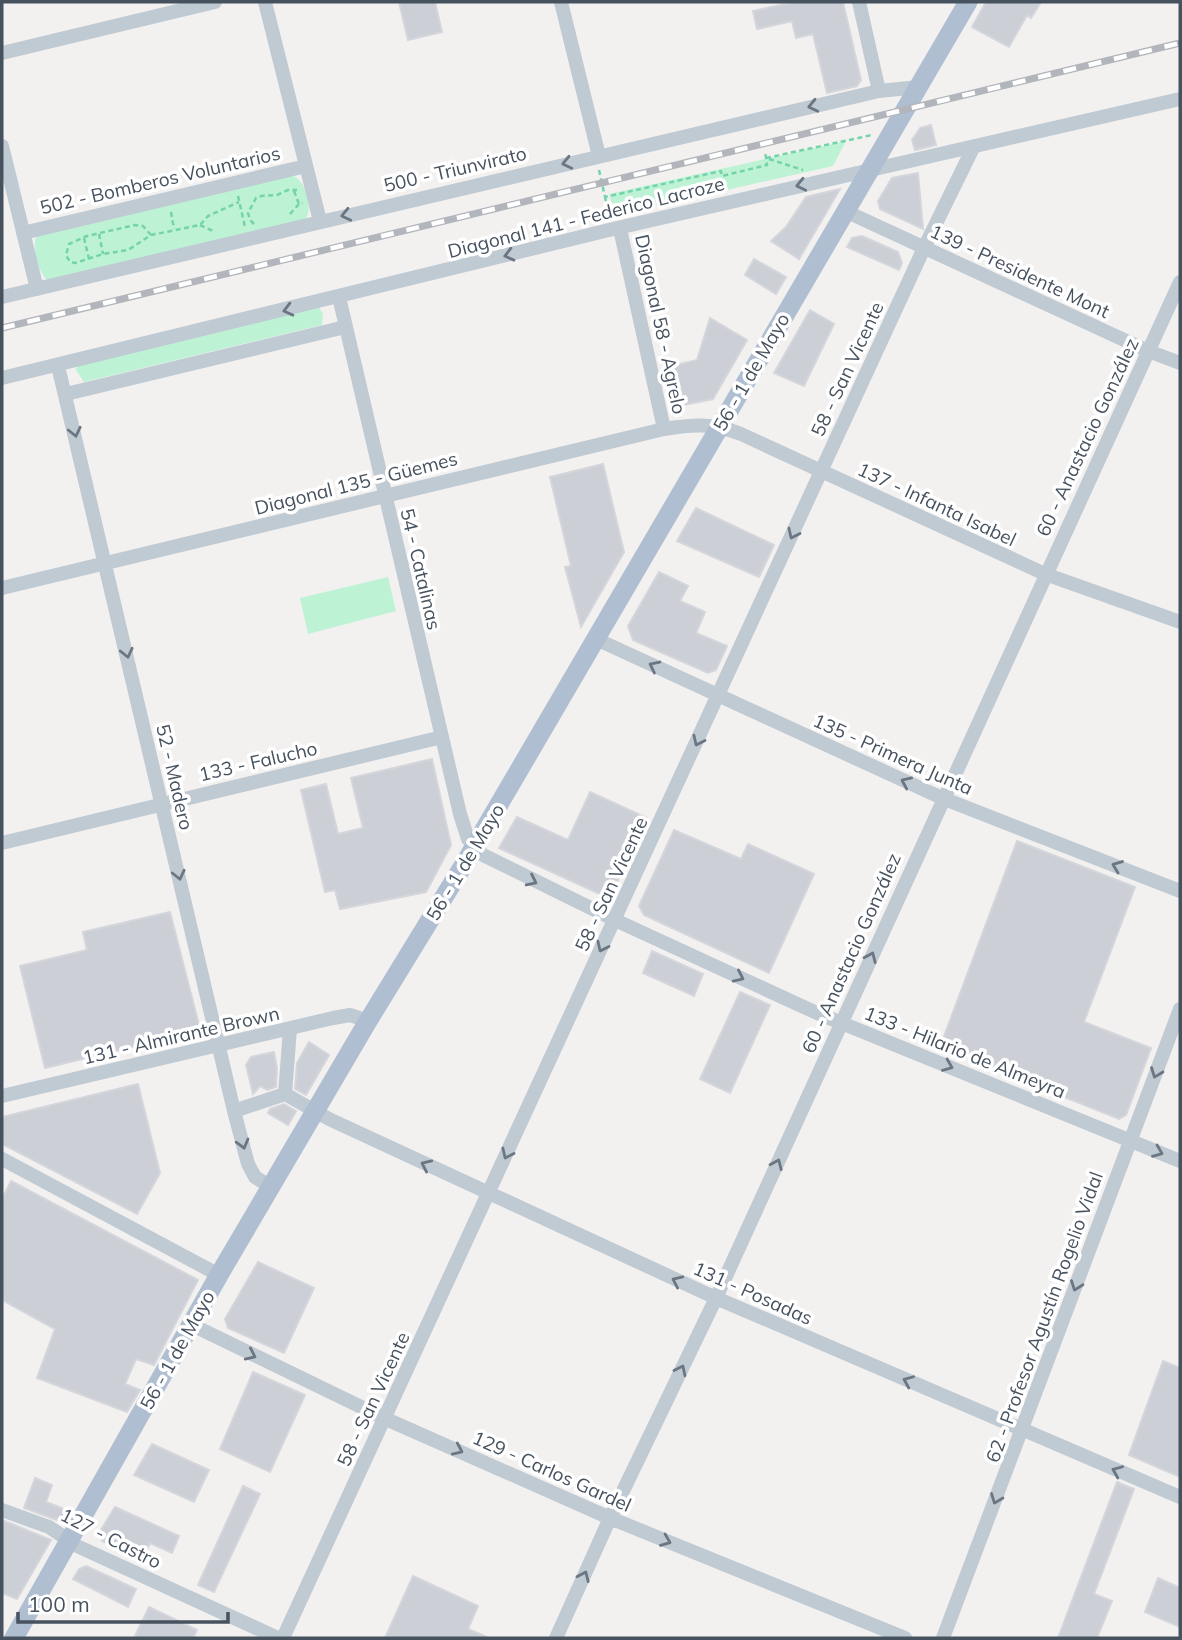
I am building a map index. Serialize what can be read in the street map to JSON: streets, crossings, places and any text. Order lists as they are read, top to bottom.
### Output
{
  "streets": {
    "main road": ["56 - 1 de Mayo"],
    "street": [
      "500 - Triunvirato",
      "502 - Bomberos Voluntarios",
      "Diagonal 141 - Federico Lacroze",
      "139 - Presidente Mont",
      "Diagonal 58 - Agrelo",
      "58 - San Vicente",
      "60 - Anastacio González",
      "Diagonal 135 - Güemes",
      "137 - Infanta Isabel",
      "54 - Catalinas",
      "135 - Primera Junta",
      "133 - Falucho",
      "52 - Madero",
      "131 - Almirante Brown",
      "133 - Hilario de Almeyra",
      "131 - Posadas",
      "62 - Profesor Agustín Rogelio Vidal",
      "129 - Carlos Gardel",
      "127 - Castro"
    ]
  },
  "crossings": [
    ["500 - Triunvirato", "56 - 1 de Mayo"],
    ["Diagonal 141 - Federico Lacroze", "Diagonal 58 - Agrelo"],
    ["Diagonal 141 - Federico Lacroze", "58 - San Vicente"],
    ["Diagonal 141 - Federico Lacroze", "56 - 1 de Mayo"],
    ["Diagonal 141 - Federico Lacroze", "54 - Catalinas"],
    ["Diagonal 141 - Federico Lacroze", "52 - Madero"],
    ["139 - Presidente Mont", "58 - San Vicente"],
    ["139 - Presidente Mont", "56 - 1 de Mayo"],
    ["139 - Presidente Mont", "60 - Anastacio González"],
    ["Diagonal 58 - Agrelo", "Diagonal 135 - Güemes"],
    ["58 - San Vicente", "137 - Infanta Isabel"],
    ["58 - San Vicente", "135 - Primera Junta"],
    ["58 - San Vicente", "133 - Hilario de Almeyra"],
    ["58 - San Vicente", "131 - Posadas"],
    ["58 - San Vicente", "129 - Carlos Gardel"],
    ["58 - San Vicente", "127 - Castro"],
    ["56 - 1 de Mayo", "Diagonal 135 - Güemes"],
    ["56 - 1 de Mayo", "137 - Infanta Isabel"],
    ["56 - 1 de Mayo", "54 - Catalinas"],
    ["56 - 1 de Mayo", "135 - Primera Junta"],
    ["56 - 1 de Mayo", "52 - Madero"],
    ["56 - 1 de Mayo", "131 - Almirante Brown"],
    ["56 - 1 de Mayo", "133 - Hilario de Almeyra"],
    ["56 - 1 de Mayo", "131 - Posadas"],
    ["56 - 1 de Mayo", "129 - Carlos Gardel"],
    ["56 - 1 de Mayo", "127 - Castro"],
    ["60 - Anastacio González", "137 - Infanta Isabel"],
    ["60 - Anastacio González", "135 - Primera Junta"],
    ["60 - Anastacio González", "133 - Hilario de Almeyra"],
    ["60 - Anastacio González", "131 - Posadas"],
    ["60 - Anastacio González", "129 - Carlos Gardel"],
    ["Diagonal 135 - Güemes", "137 - Infanta Isabel"],
    ["Diagonal 135 - Güemes", "54 - Catalinas"],
    ["Diagonal 135 - Güemes", "52 - Madero"],
    ["54 - Catalinas", "133 - Falucho"],
    ["54 - Catalinas", "133 - Hilario de Almeyra"],
    ["133 - Falucho", "52 - Madero"],
    ["52 - Madero", "131 - Almirante Brown"],
    ["133 - Hilario de Almeyra", "62 - Profesor Agustín Rogelio Vidal"],
    ["131 - Posadas", "62 - Profesor Agustín Rogelio Vidal"]
  ],
  "one_way": [
    "500 - Triunvirato",
    "58 - San Vicente",
    "60 - Anastacio González",
    "135 - Primera Junta",
    "52 - Madero",
    "133 - Hilario de Almeyra",
    "131 - Posadas",
    "62 - Profesor Agustín Rogelio Vidal",
    "129 - Carlos Gardel"
  ],
  "scale_bar": "100 m"
}
